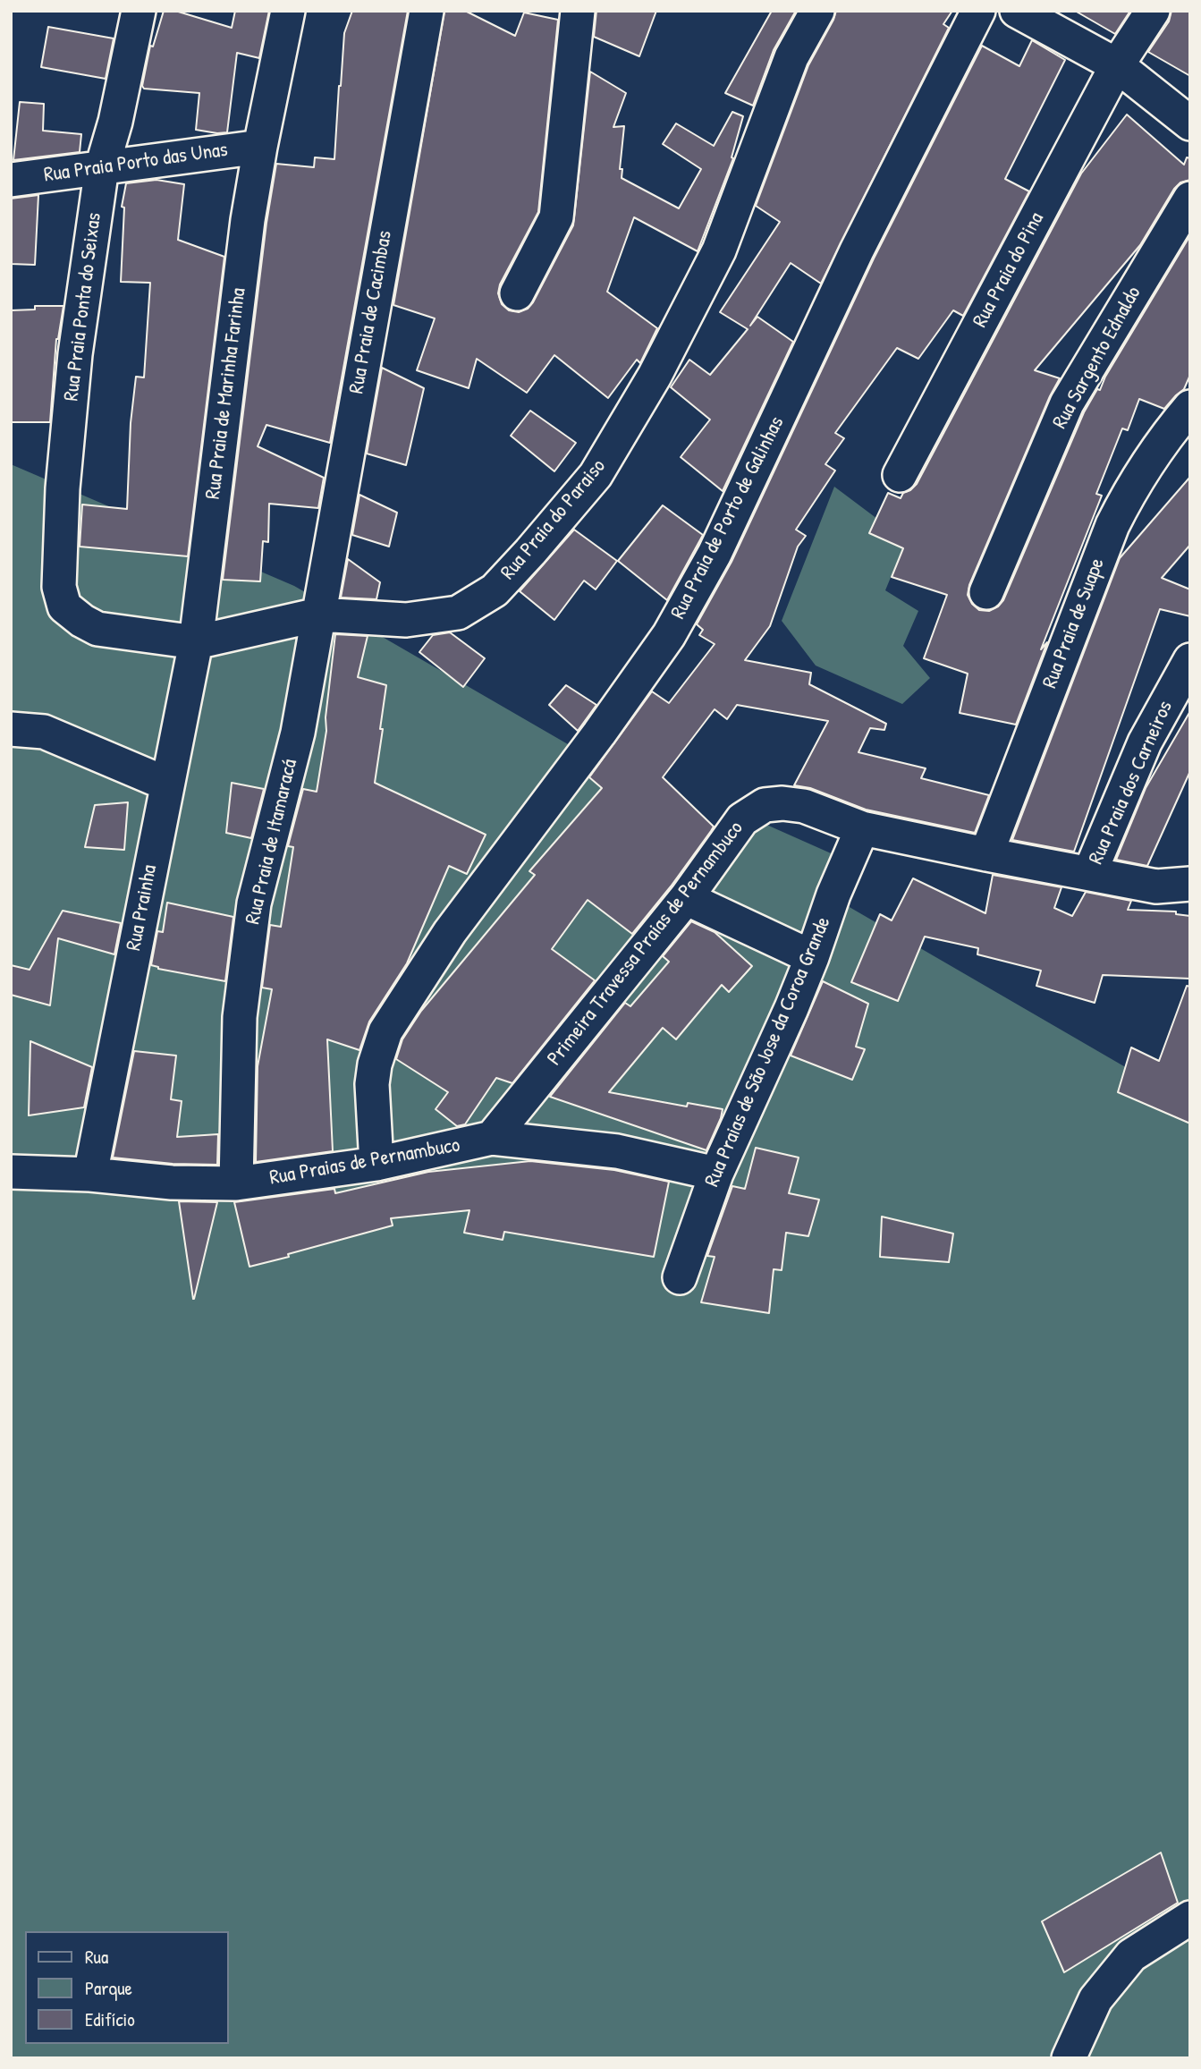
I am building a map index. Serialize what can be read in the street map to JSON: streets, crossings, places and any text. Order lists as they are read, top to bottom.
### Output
{
  "streets": {
    "street": [
      "Rua Praia Porto das Unas",
      "Rua Praia do Pina",
      "Rua Praia Ponta do Seixas",
      "Rua Praia de Cacimbas",
      "Rua Sargento Ednaldo",
      "Rua Praia de Marinha Farinha",
      "Rua Praia de Porto de Galinhas",
      "Rua Praia do Paraiso",
      "Rua Praia de Suape",
      "Rua Praia dos Carneiros",
      "Rua Praia de Itamaracá",
      "Rua Prainha",
      "Primeira Travessa Praias de Pernambuco",
      "Rua Praias de São Jose da Coroa Grande",
      "Rua Praias de Pernambuco"
    ]
  },
  "crossings": [
    ["Rua Praia Porto das Unas", "Rua Praia Ponta do Seixas"],
    ["Rua Praia Porto das Unas", "Rua Praia de Marinha Farinha"],
    ["Rua Praia Ponta do Seixas", "Rua Praia do Paraiso"],
    ["Rua Praia de Cacimbas", "Rua Praia do Paraiso"],
    ["Rua Praia de Cacimbas", "Rua Praia de Itamaracá"],
    ["Rua Praia de Marinha Farinha", "Rua Praia do Paraiso"],
    ["Rua Praia de Marinha Farinha", "Rua Prainha"],
    ["Rua Praia de Porto de Galinhas", "Rua Praias de Pernambuco"],
    ["Rua Praia do Paraiso", "Rua Praia de Itamaracá"],
    ["Rua Praia do Paraiso", "Rua Prainha"],
    ["Rua Praia de Itamaracá", "Rua Praias de Pernambuco"],
    ["Rua Prainha", "Rua Praias de Pernambuco"],
    ["Primeira Travessa Praias de Pernambuco", "Rua Praias de São Jose da Coroa Grande"],
    ["Primeira Travessa Praias de Pernambuco", "Rua Praias de Pernambuco"],
    ["Rua Praias de São Jose da Coroa Grande", "Rua Praias de Pernambuco"]
  ],
  "legend": ["Rua", "Parque", "Edifício"]
}
